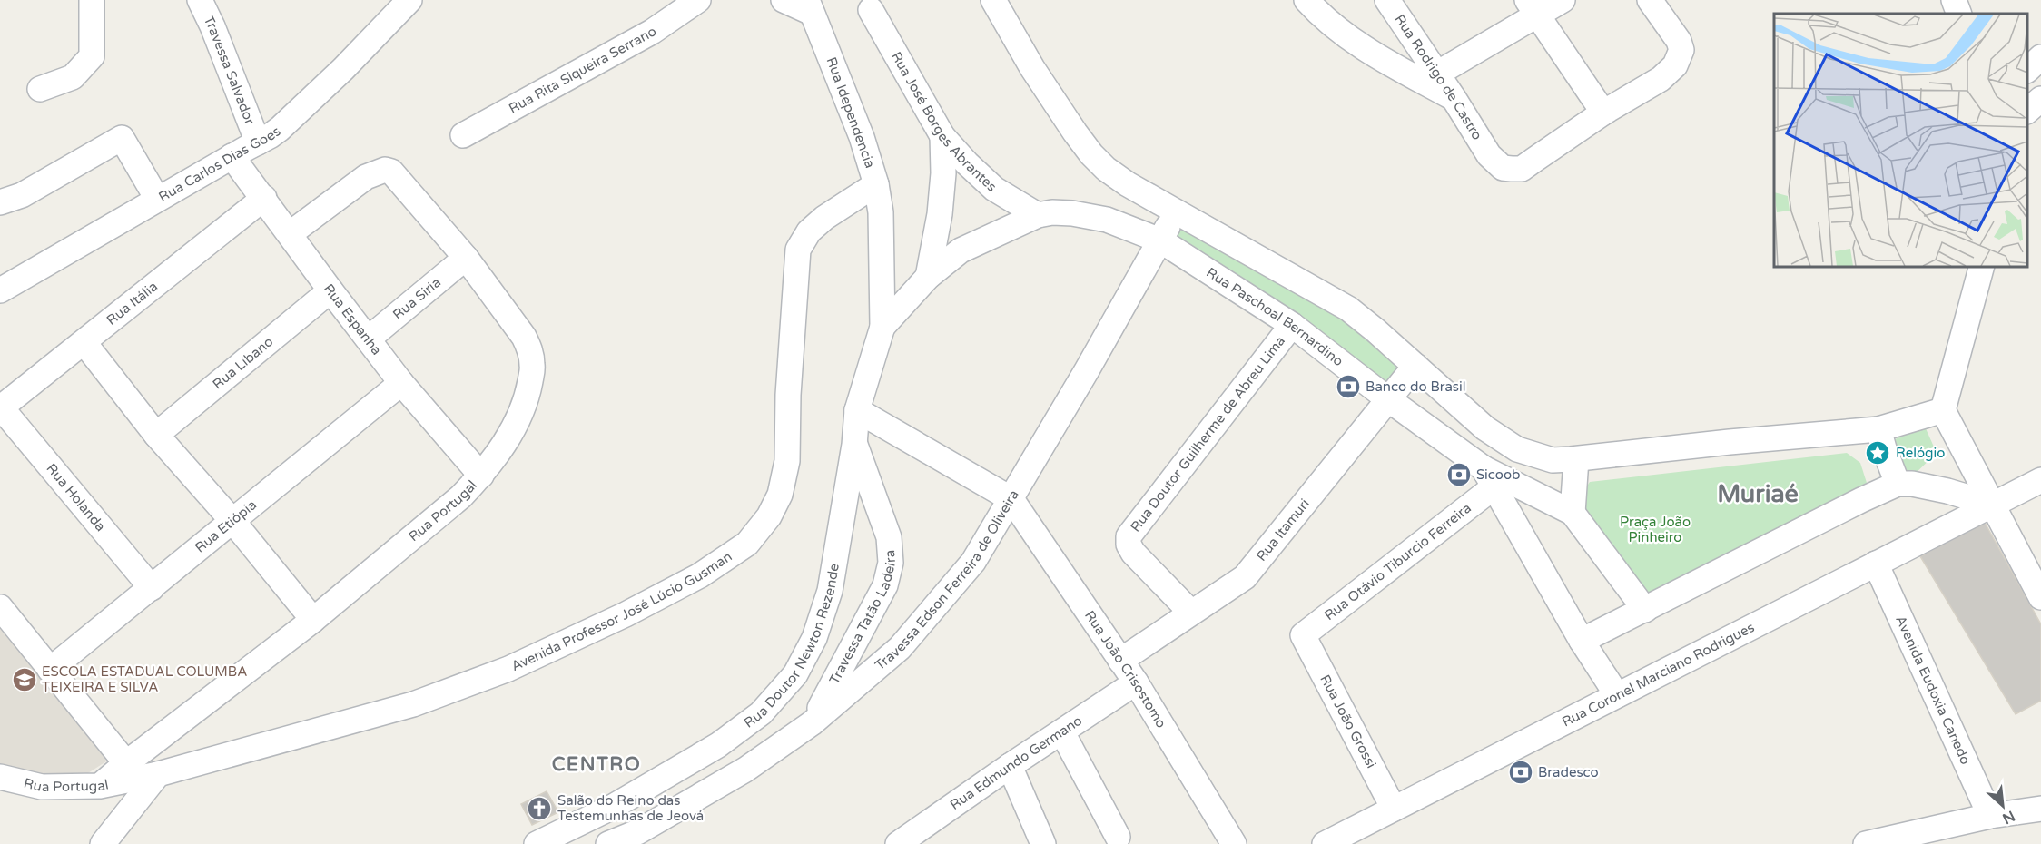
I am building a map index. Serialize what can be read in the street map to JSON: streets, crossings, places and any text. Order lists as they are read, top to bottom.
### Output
{
  "streets": {
    "street": [
      "Rua Rita Siqueira Serrano",
      "Travessa Salvador",
      "Rua Rodrigo de Castro",
      "Rua Idependencia",
      "Rua José Borges Abrantes",
      "Rua Carlos Dias Goes",
      "Rua Siria",
      "Rua Itália",
      "Rua Paschoal Bernardino",
      "Rua Espanha",
      "Rua Líbano",
      "Rua Doutor Guilherme de Abreu Lima",
      "Rua Holanda",
      "Rua Portugal",
      "Rua Etiópia",
      "Rua Itamuri",
      "Rua Otávio Tiburcio Ferreira",
      "Travessa Edson Ferreira de Oliveira",
      "Avenida Professor José Lúcio Gusman",
      "Travessa Tatão Ladeira",
      "Rua Doutor Newton Rezende",
      "Rua João Crisostomo",
      "Rua Coronel Marciano Rodrigues",
      "Avenida Eudoxia Canedo",
      "Rua João Grossi",
      "Rua Edmundo Germano"
    ]
  },
  "crossings": [
    ["Travessa Salvador", "Rua Carlos Dias Goes"],
    ["Rua Idependencia", "Avenida Professor José Lúcio Gusman"],
    ["Rua Idependencia", "Rua Doutor Newton Rezende"],
    ["Rua José Borges Abrantes", "Rua Paschoal Bernardino"],
    ["Rua Carlos Dias Goes", "Rua Espanha"],
    ["Rua Siria", "Rua Espanha"],
    ["Rua Siria", "Rua Portugal"],
    ["Rua Itália", "Rua Espanha"],
    ["Rua Itália", "Rua Holanda"],
    ["Rua Paschoal Bernardino", "Rua Doutor Guilherme de Abreu Lima"],
    ["Rua Paschoal Bernardino", "Rua Itamuri"],
    ["Rua Paschoal Bernardino", "Rua Otávio Tiburcio Ferreira"],
    ["Rua Paschoal Bernardino", "Travessa Edson Ferreira de Oliveira"],
    ["Rua Paschoal Bernardino", "Rua Coronel Marciano Rodrigues"],
    ["Rua Espanha", "Rua Líbano"],
    ["Rua Espanha", "Rua Portugal"],
    ["Rua Espanha", "Rua Etiópia"],
    ["Rua Doutor Guilherme de Abreu Lima", "Rua Itamuri"],
    ["Rua Holanda", "Rua Etiópia"],
    ["Rua Portugal", "Avenida Professor José Lúcio Gusman"],
    ["Rua Itamuri", "Rua João Crisostomo"],
    ["Rua Otávio Tiburcio Ferreira", "Rua João Grossi"],
    ["Travessa Edson Ferreira de Oliveira", "Travessa Tatão Ladeira"],
    ["Travessa Edson Ferreira de Oliveira", "Rua João Crisostomo"],
    ["Travessa Tatão Ladeira", "Rua Doutor Newton Rezende"],
    ["Rua João Crisostomo", "Rua Edmundo Germano"],
    ["Rua Coronel Marciano Rodrigues", "Avenida Eudoxia Canedo"],
    ["Rua Coronel Marciano Rodrigues", "Rua João Grossi"]
  ],
  "districts": ["Muriaé", "CENTRO"],
  "parks": ["Praça João Pinheiro"],
  "places": {
    "bank": ["Banco do Brasil", "Sicoob", "Bradesco"],
    "place": ["Relógio"],
    "school or university": ["ESCOLA ESTADUAL COLUMBA TEIXEIRA E SILVA"],
    "church": ["Salão do Reino das Testemunhas de Jeová"]
  },
  "north": "bottom right"
}
